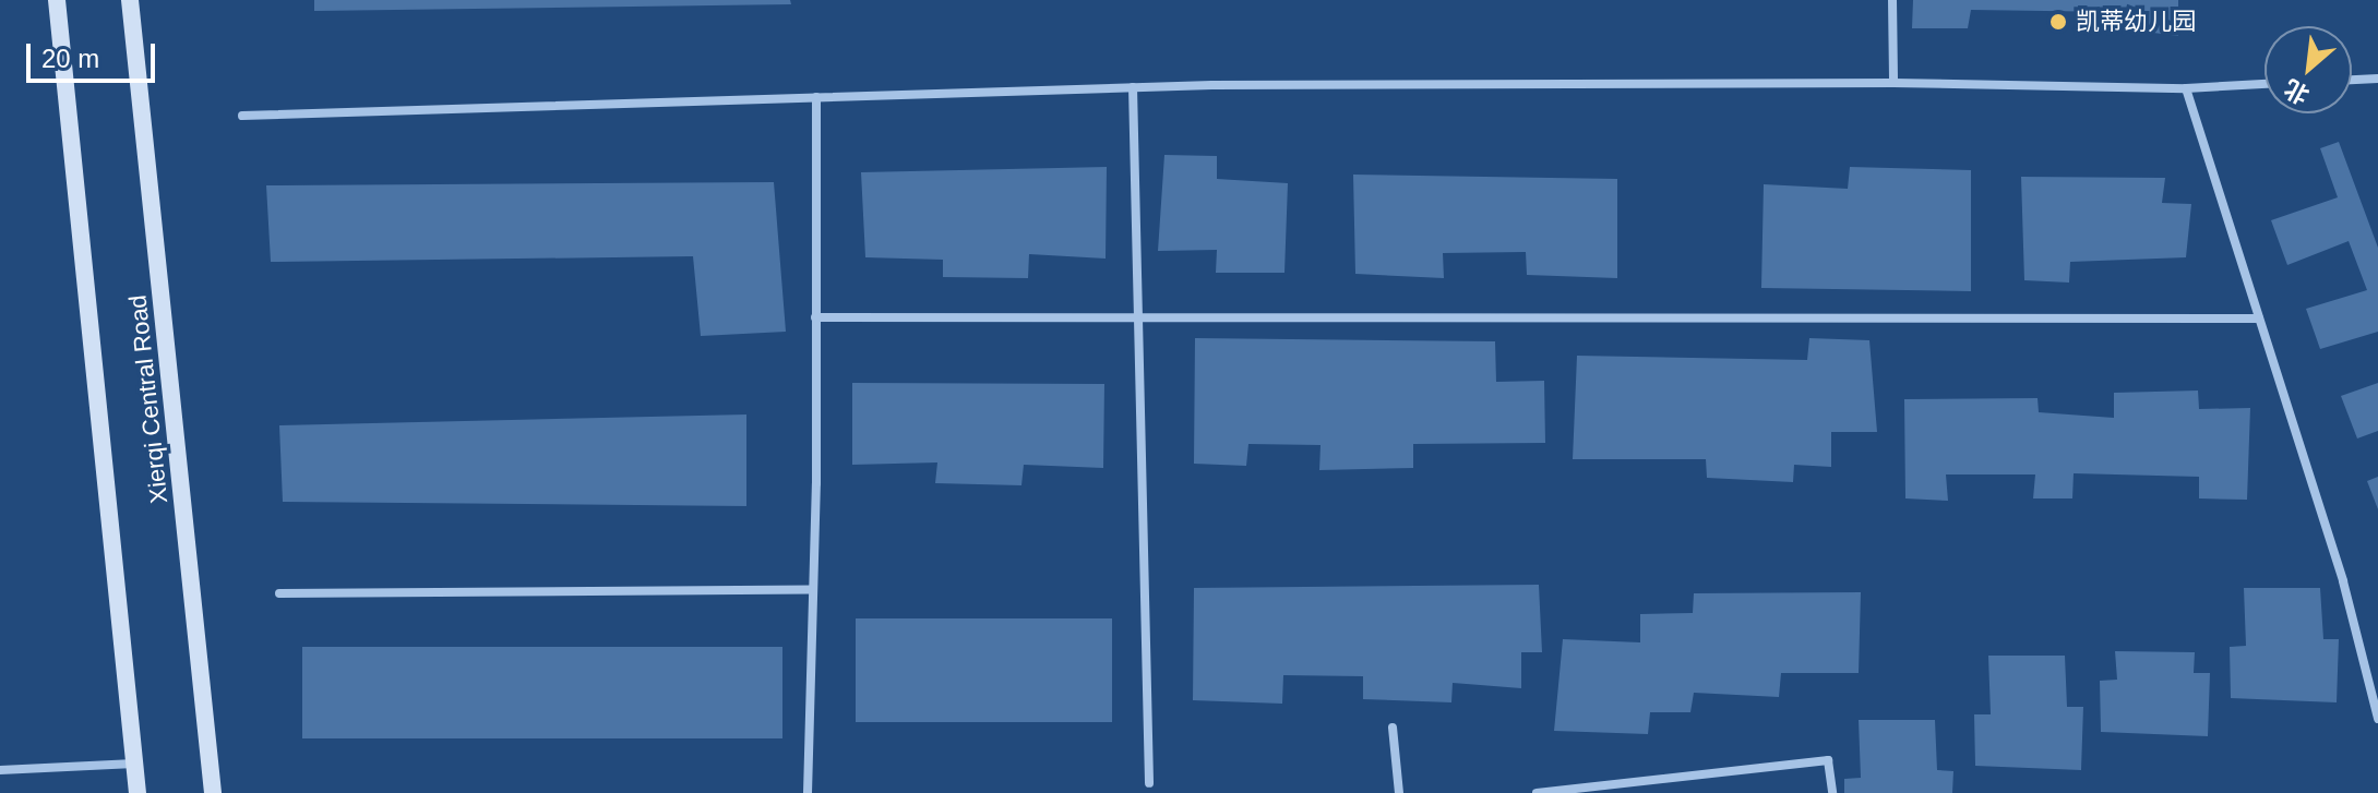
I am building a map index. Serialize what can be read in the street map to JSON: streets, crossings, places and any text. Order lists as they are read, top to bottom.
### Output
{
  "streets": {
    "main road": ["Xierqi Central Road"]
  },
  "places": ["凯蒂幼儿园"],
  "scale_bar": "20 m",
  "north": "bottom left"
}
